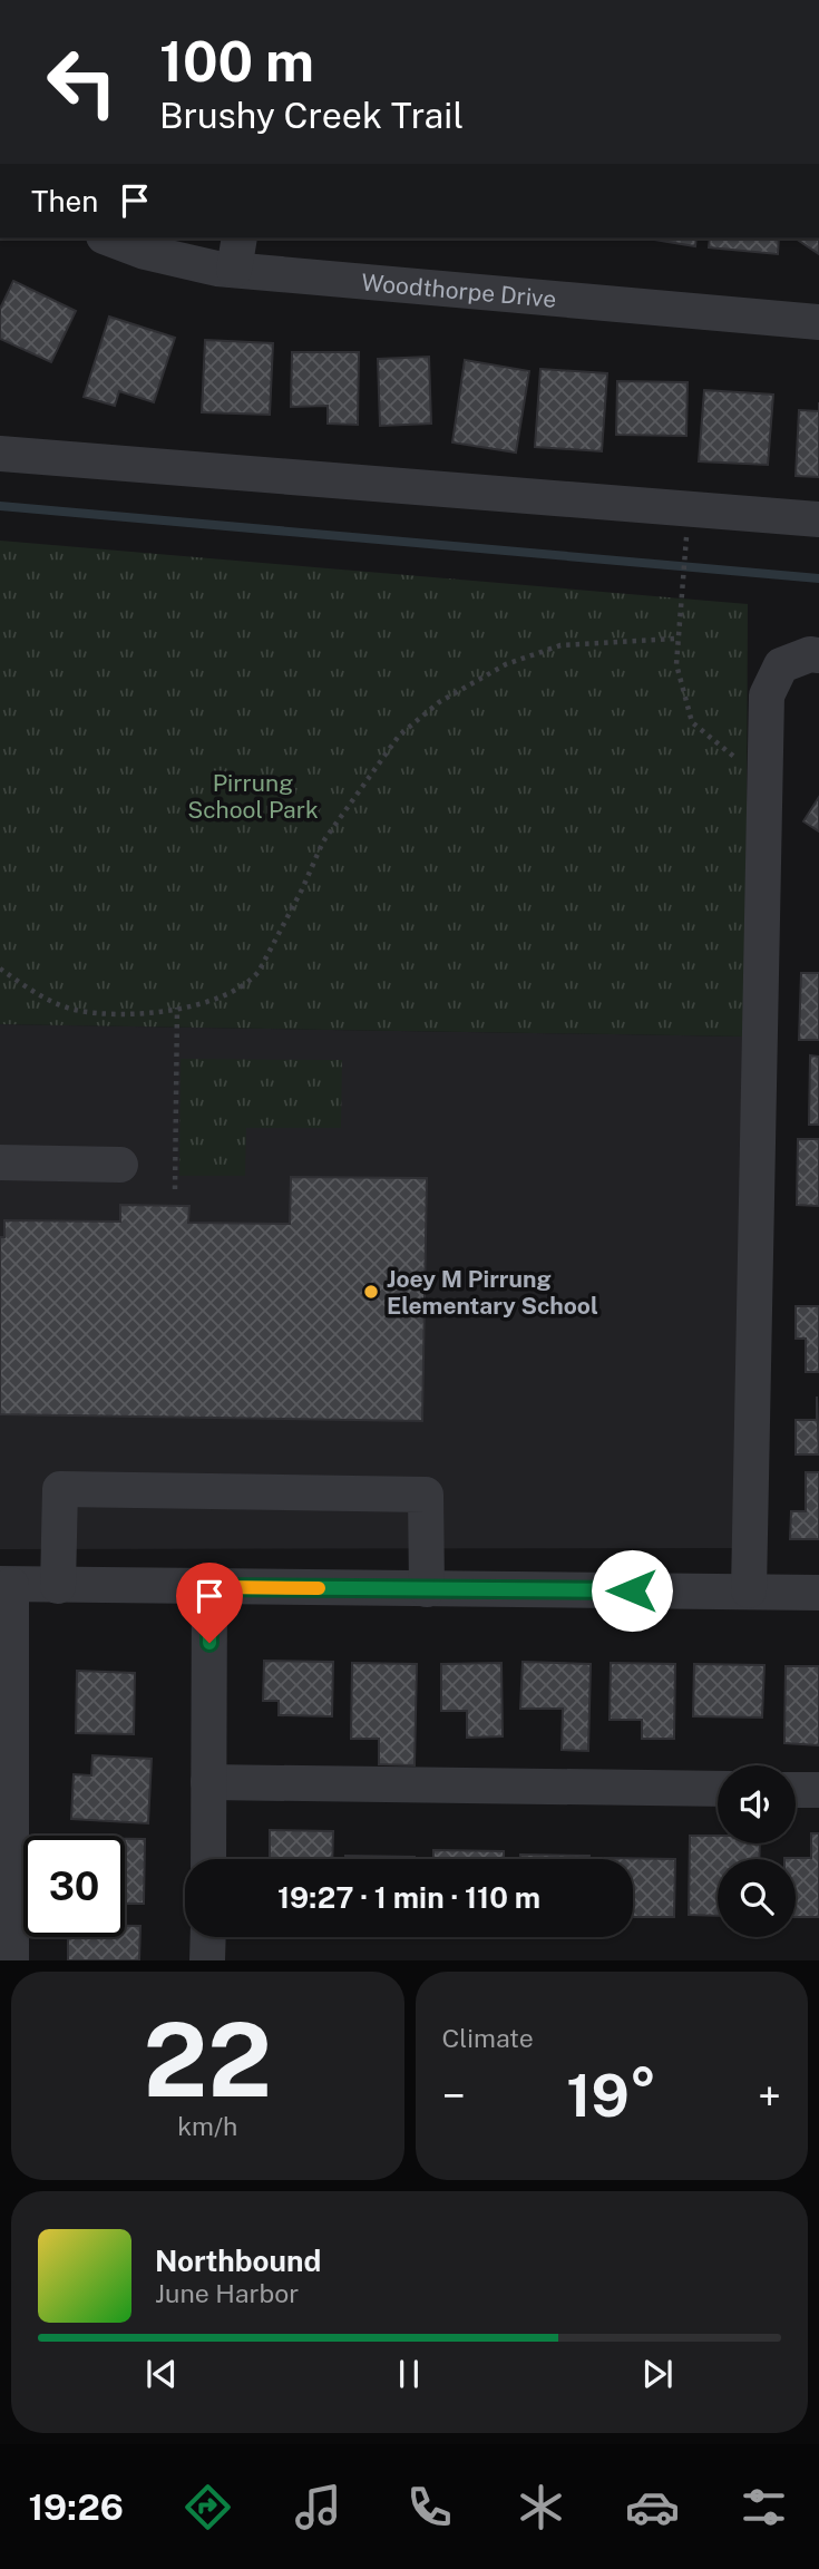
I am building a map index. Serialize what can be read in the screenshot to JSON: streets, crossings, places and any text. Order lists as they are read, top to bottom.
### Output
{
  "streets": {
    "street": ["Woodthorpe Drive"]
  },
  "parks": ["Pirrung School Park"],
  "places": ["Joey M Pirrung Elementary School"],
  "page": {
    "turn": ["100 m", "Brushy Creek Trail"],
    "then": "Then",
    "limit": "30",
    "trip": "19:27 · 1 min · 110 m",
    "tile": [
      ["22", "km/h"],
      "Climate"
    ],
    "heat": ["−", "19°", "+"],
    "song": ["Northbound", "June Harbor"],
    "tabs": "19:26"
  }
}
